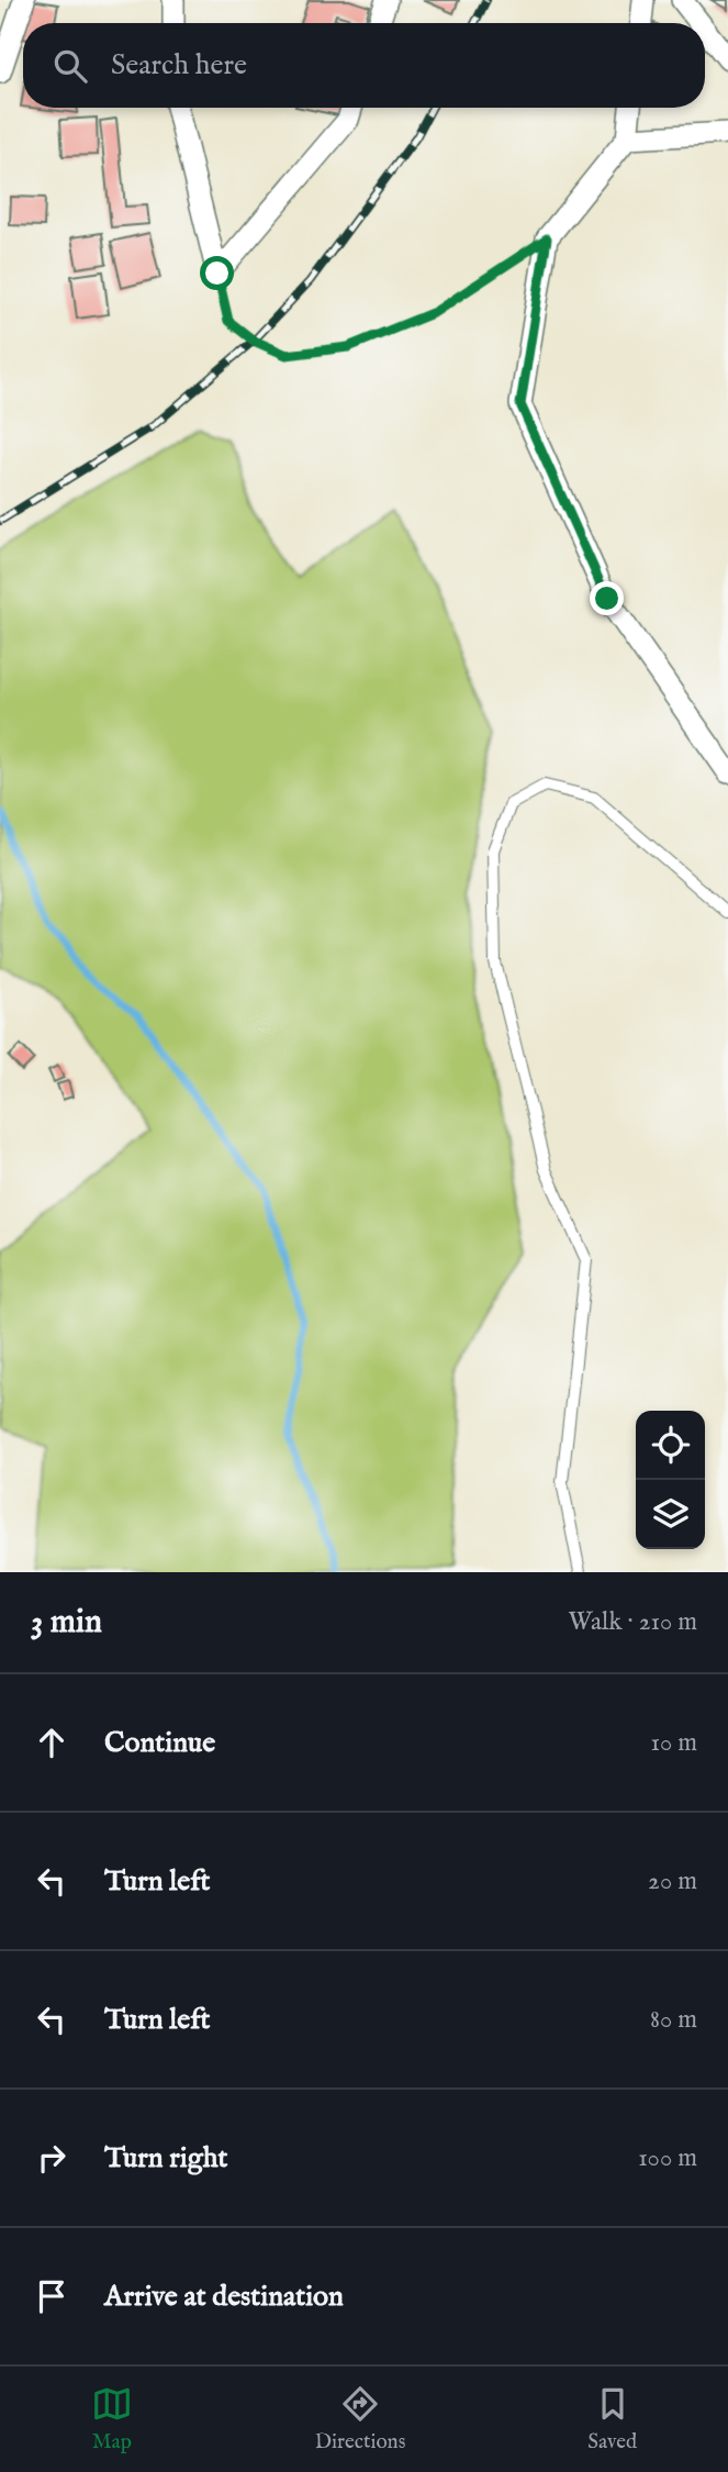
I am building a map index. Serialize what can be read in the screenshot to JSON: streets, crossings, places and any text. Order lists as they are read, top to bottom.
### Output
{
  "page": {
    "search": "Search here",
    "heading": ["3 min", "Walk · 210 m"],
    "list": [
      ["Continue", "10 m"],
      ["Turn left", "20 m"],
      ["Turn left", "80 m"],
      ["Turn right", "100 m"],
      "Arrive at destination"
    ],
    "nav": ["Map", "Directions", "Saved"]
  }
}
